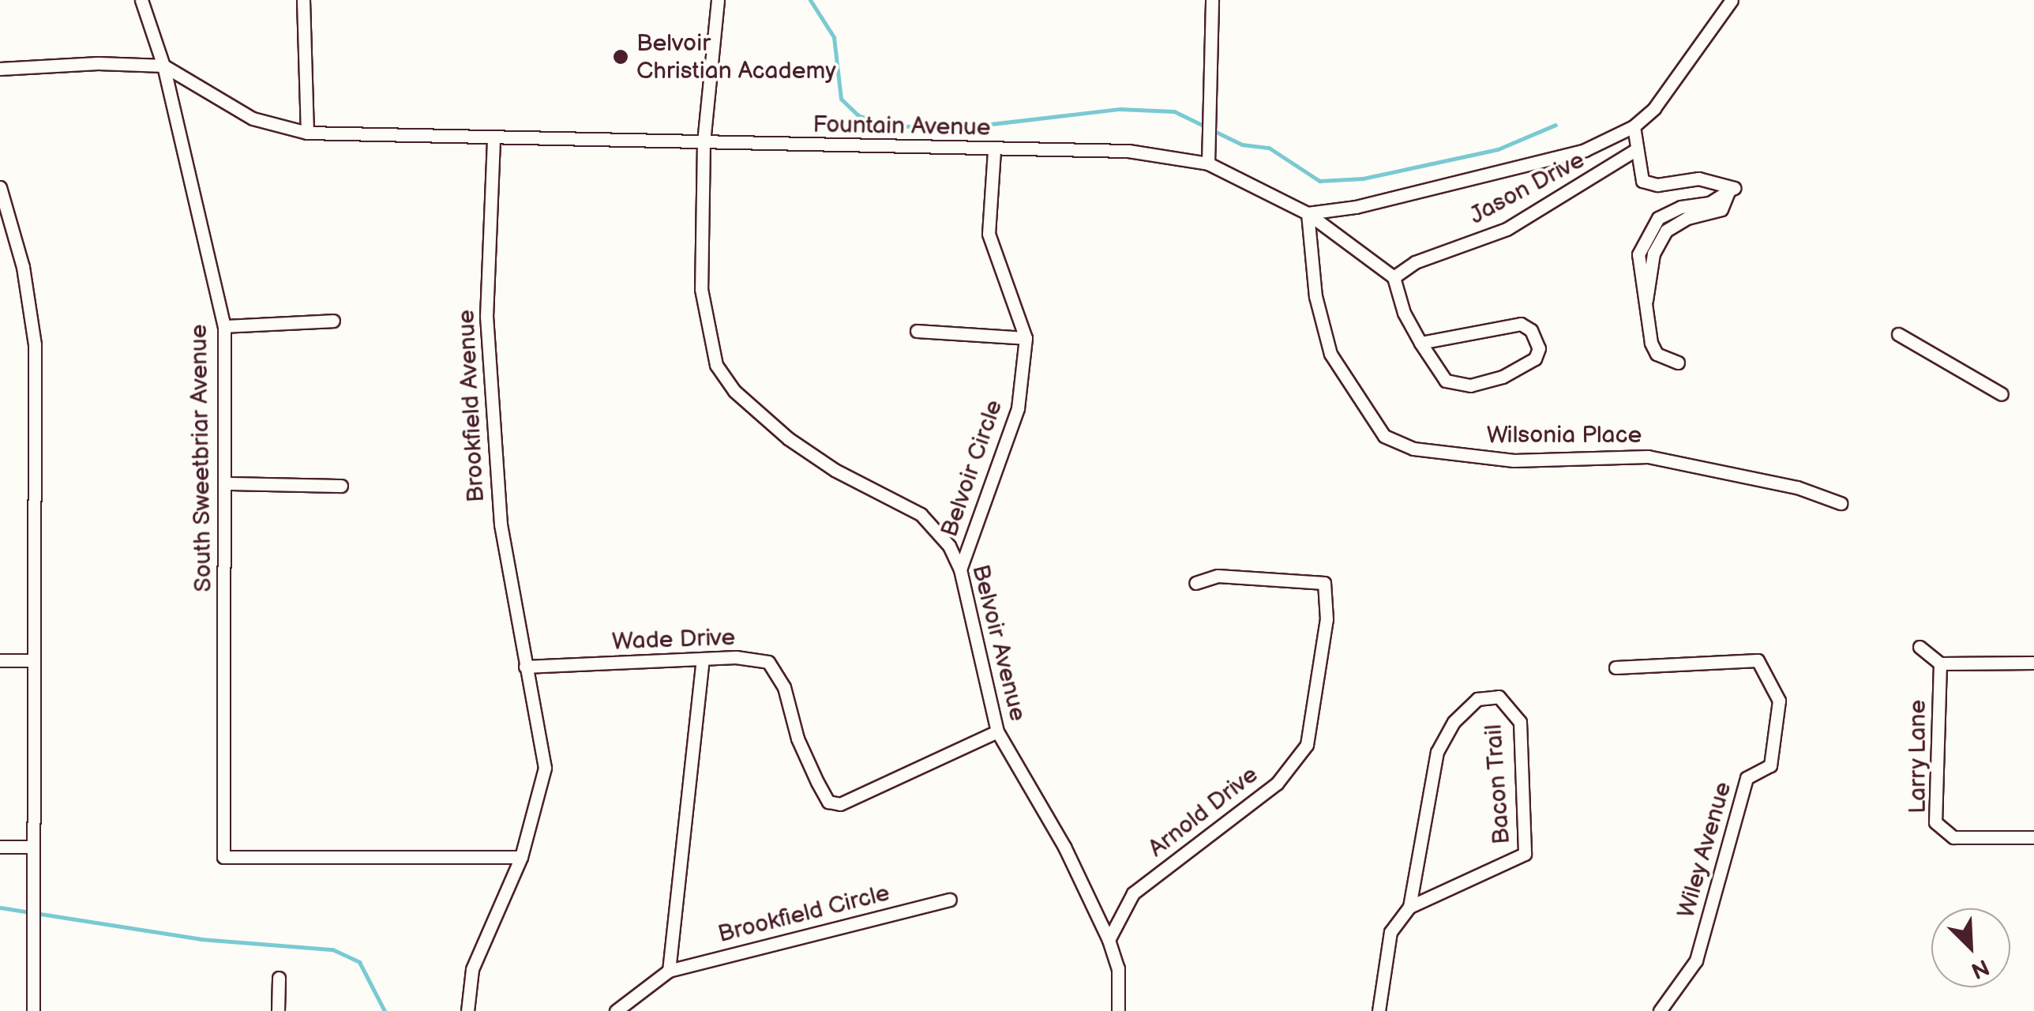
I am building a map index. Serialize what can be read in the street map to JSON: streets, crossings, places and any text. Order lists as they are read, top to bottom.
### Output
{
  "streets": {
    "street": [
      "Fountain Avenue",
      "Jason Drive",
      "Brookfield Avenue",
      "Wilsonia Place",
      "South Sweetbriar Avenue",
      "Belvoir Circle",
      "Wade Drive",
      "Belvoir Avenue",
      "Larry Lane",
      "Bacon Trail",
      "Arnold Drive",
      "Wiley Avenue",
      "Brookfield Circle"
    ]
  },
  "crossings": [
    ["Fountain Avenue", "Brookfield Avenue"],
    ["Fountain Avenue", "Wilsonia Place"],
    ["Fountain Avenue", "South Sweetbriar Avenue"],
    ["Fountain Avenue", "Belvoir Circle"],
    ["Fountain Avenue", "Belvoir Avenue"],
    ["Brookfield Avenue", "South Sweetbriar Avenue"],
    ["Brookfield Avenue", "Wade Drive"],
    ["Belvoir Circle", "Belvoir Avenue"],
    ["Wade Drive", "Belvoir Avenue"],
    ["Belvoir Avenue", "Arnold Drive"]
  ],
  "places": ["Belvoir Christian Academy"],
  "north": "bottom right"
}
